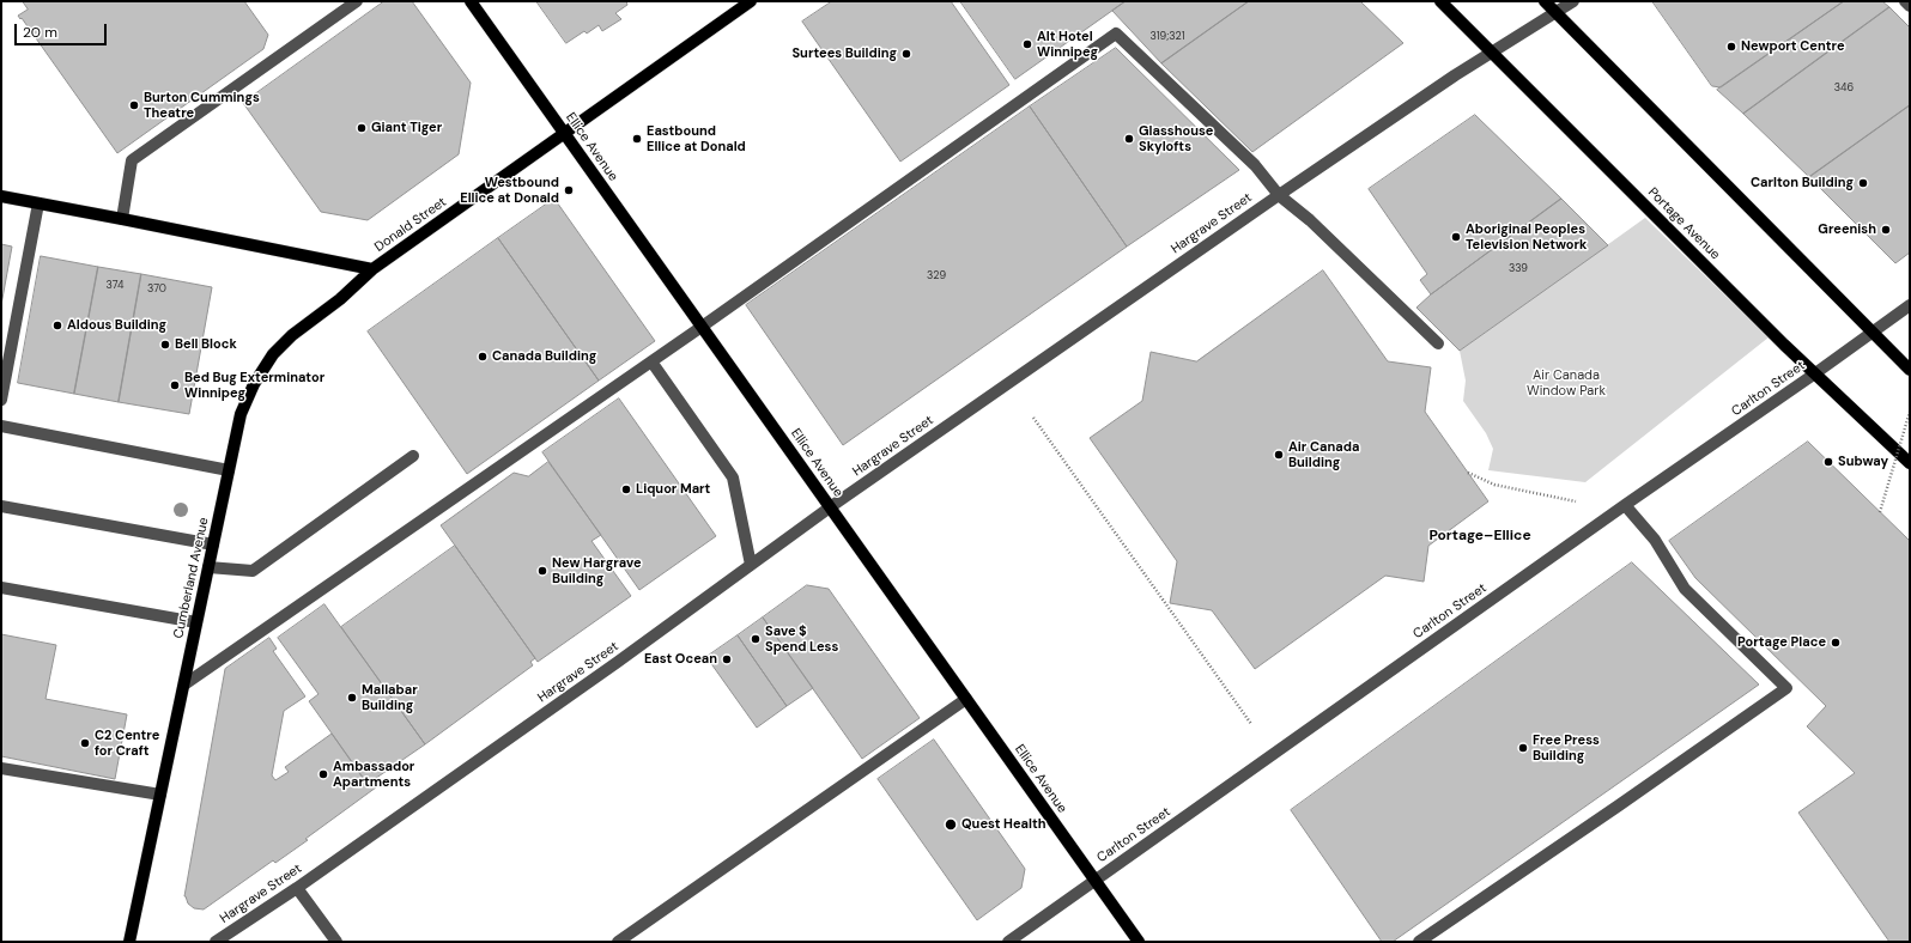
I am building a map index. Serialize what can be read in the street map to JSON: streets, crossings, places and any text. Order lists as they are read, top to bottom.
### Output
{
  "streets": {
    "main road": [
      "Ellice Avenue",
      "Portage Avenue",
      "Donald Street",
      "Cumberland Avenue"
    ],
    "street": ["Hargrave Street", "Carlton Street"]
  },
  "crossings": [
    ["Ellice Avenue", "Hargrave Street"],
    ["Ellice Avenue", "Donald Street"],
    ["Ellice Avenue", "Carlton Street"],
    ["Hargrave Street", "Portage Avenue"],
    ["Portage Avenue", "Carlton Street"],
    ["Donald Street", "Cumberland Avenue"]
  ],
  "districts": ["Portage–Ellice"],
  "parks": ["Air Canada Window Park"],
  "places": [
    "Alt Hotel Winnipeg",
    "Newport Centre",
    "Surtees Building",
    "Burton Cummings Theatre",
    "Giant Tiger",
    "Eastbound Ellice at Donald",
    "Glasshouse Skylofts",
    "Carlton Building",
    "Westbound Ellice at Donald",
    "Greenish",
    "Aboriginal Peoples Television Network",
    "Aldous Building",
    "Bell Block",
    "Canada Building",
    "Bed Bug Exterminator Winnipeg",
    "Air Canada Building",
    "Subway",
    "Liquor Mart",
    "New Hargrave Building",
    "Save $ Spend Less",
    "Portage Place",
    "East Ocean",
    "Mallabar Building",
    "C2 Centre for Craft",
    "Free Press Building",
    "Ambassador Apartments",
    "Quest Health"
  ],
  "house_numbers": [
    "319;321",
    "346",
    "339",
    "329",
    "374",
    "370"
  ],
  "scale_bar": "20 m"
}
